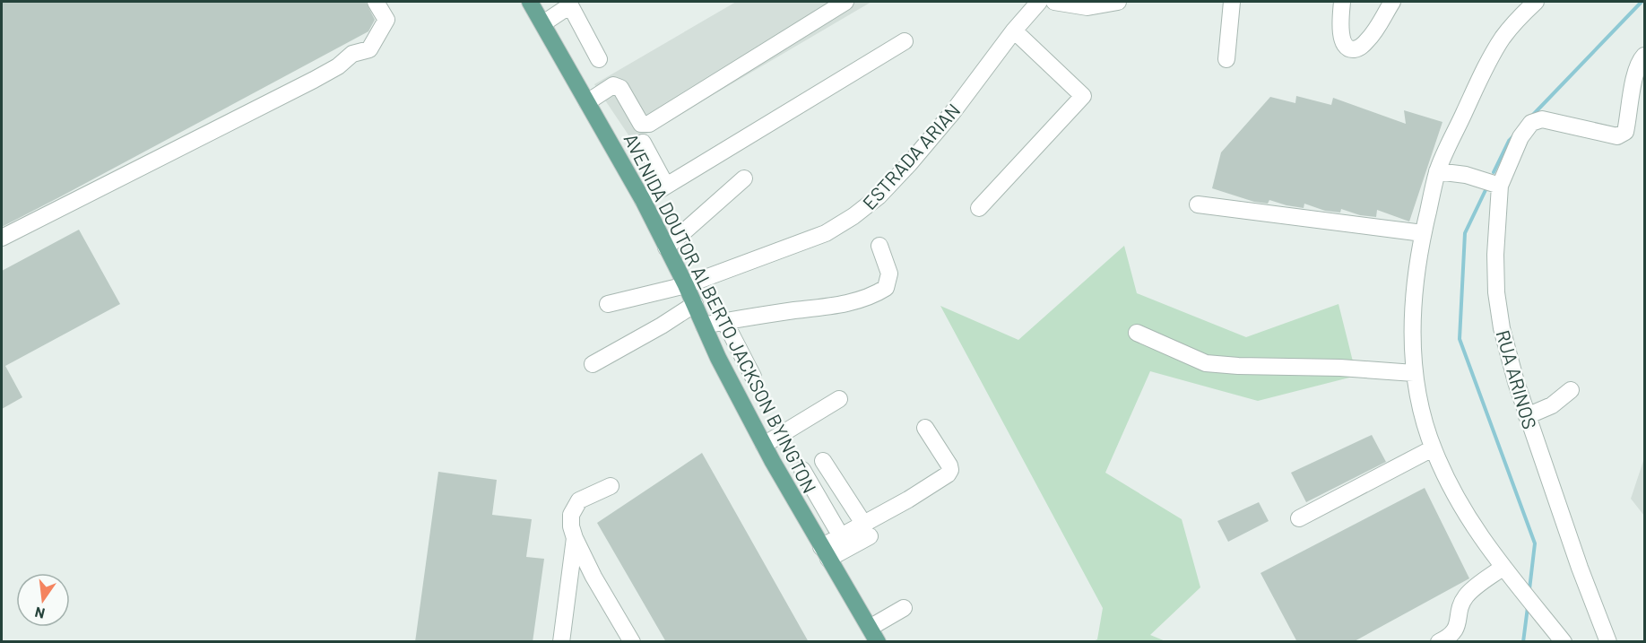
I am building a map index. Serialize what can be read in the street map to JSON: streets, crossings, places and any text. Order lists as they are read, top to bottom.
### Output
{
  "streets": {
    "main road": ["AVENIDA DOUTOR ALBERTO JACKSON BYINGTON"],
    "street": ["ESTRADA ARIAN", "RUA ARINOS"]
  },
  "crossings": [
    ["ESTRADA ARIAN", "AVENIDA DOUTOR ALBERTO JACKSON BYINGTON"]
  ],
  "north": "bottom"
}
